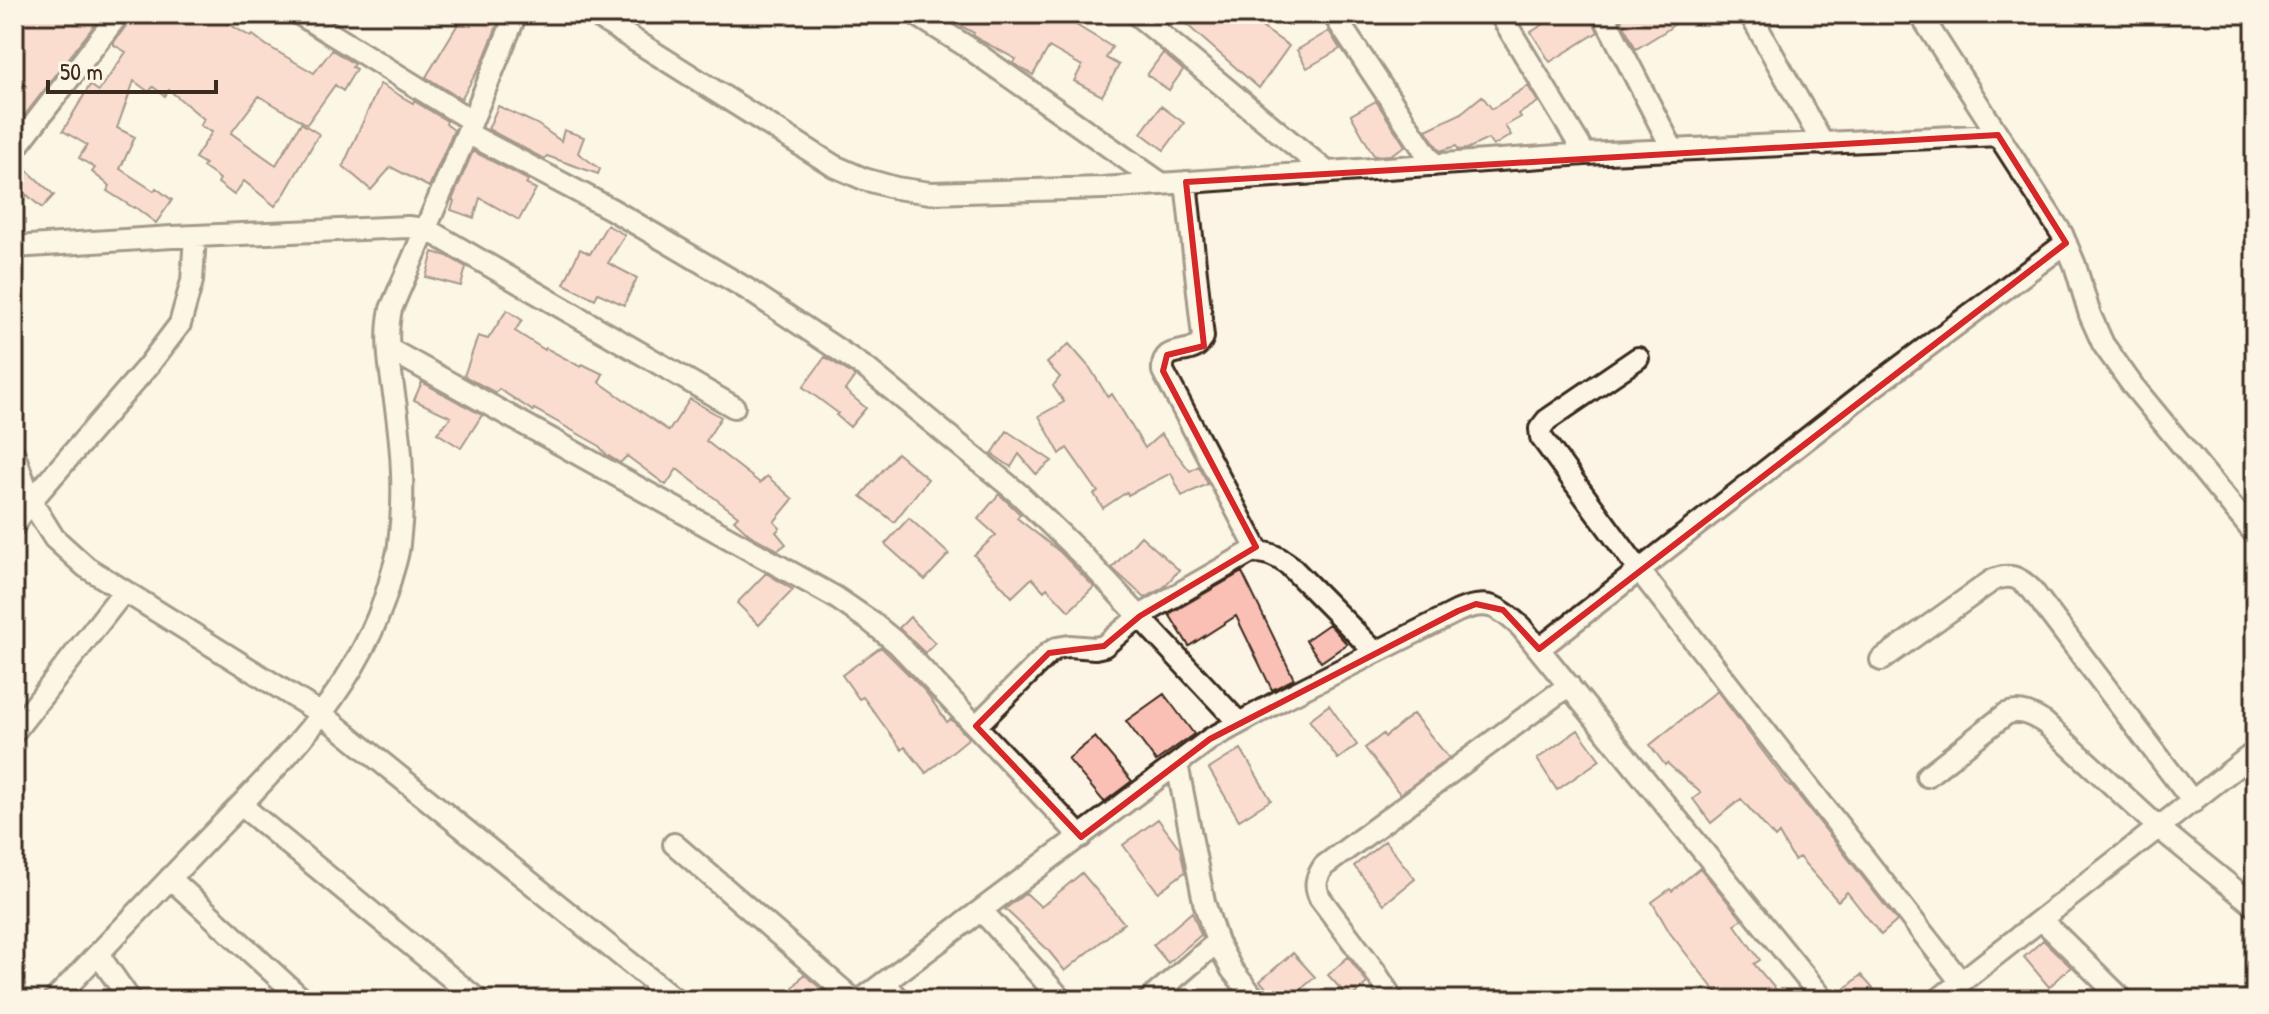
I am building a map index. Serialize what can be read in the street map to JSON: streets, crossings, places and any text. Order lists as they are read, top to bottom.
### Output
{
  "scale_bar": "50 m"
}
